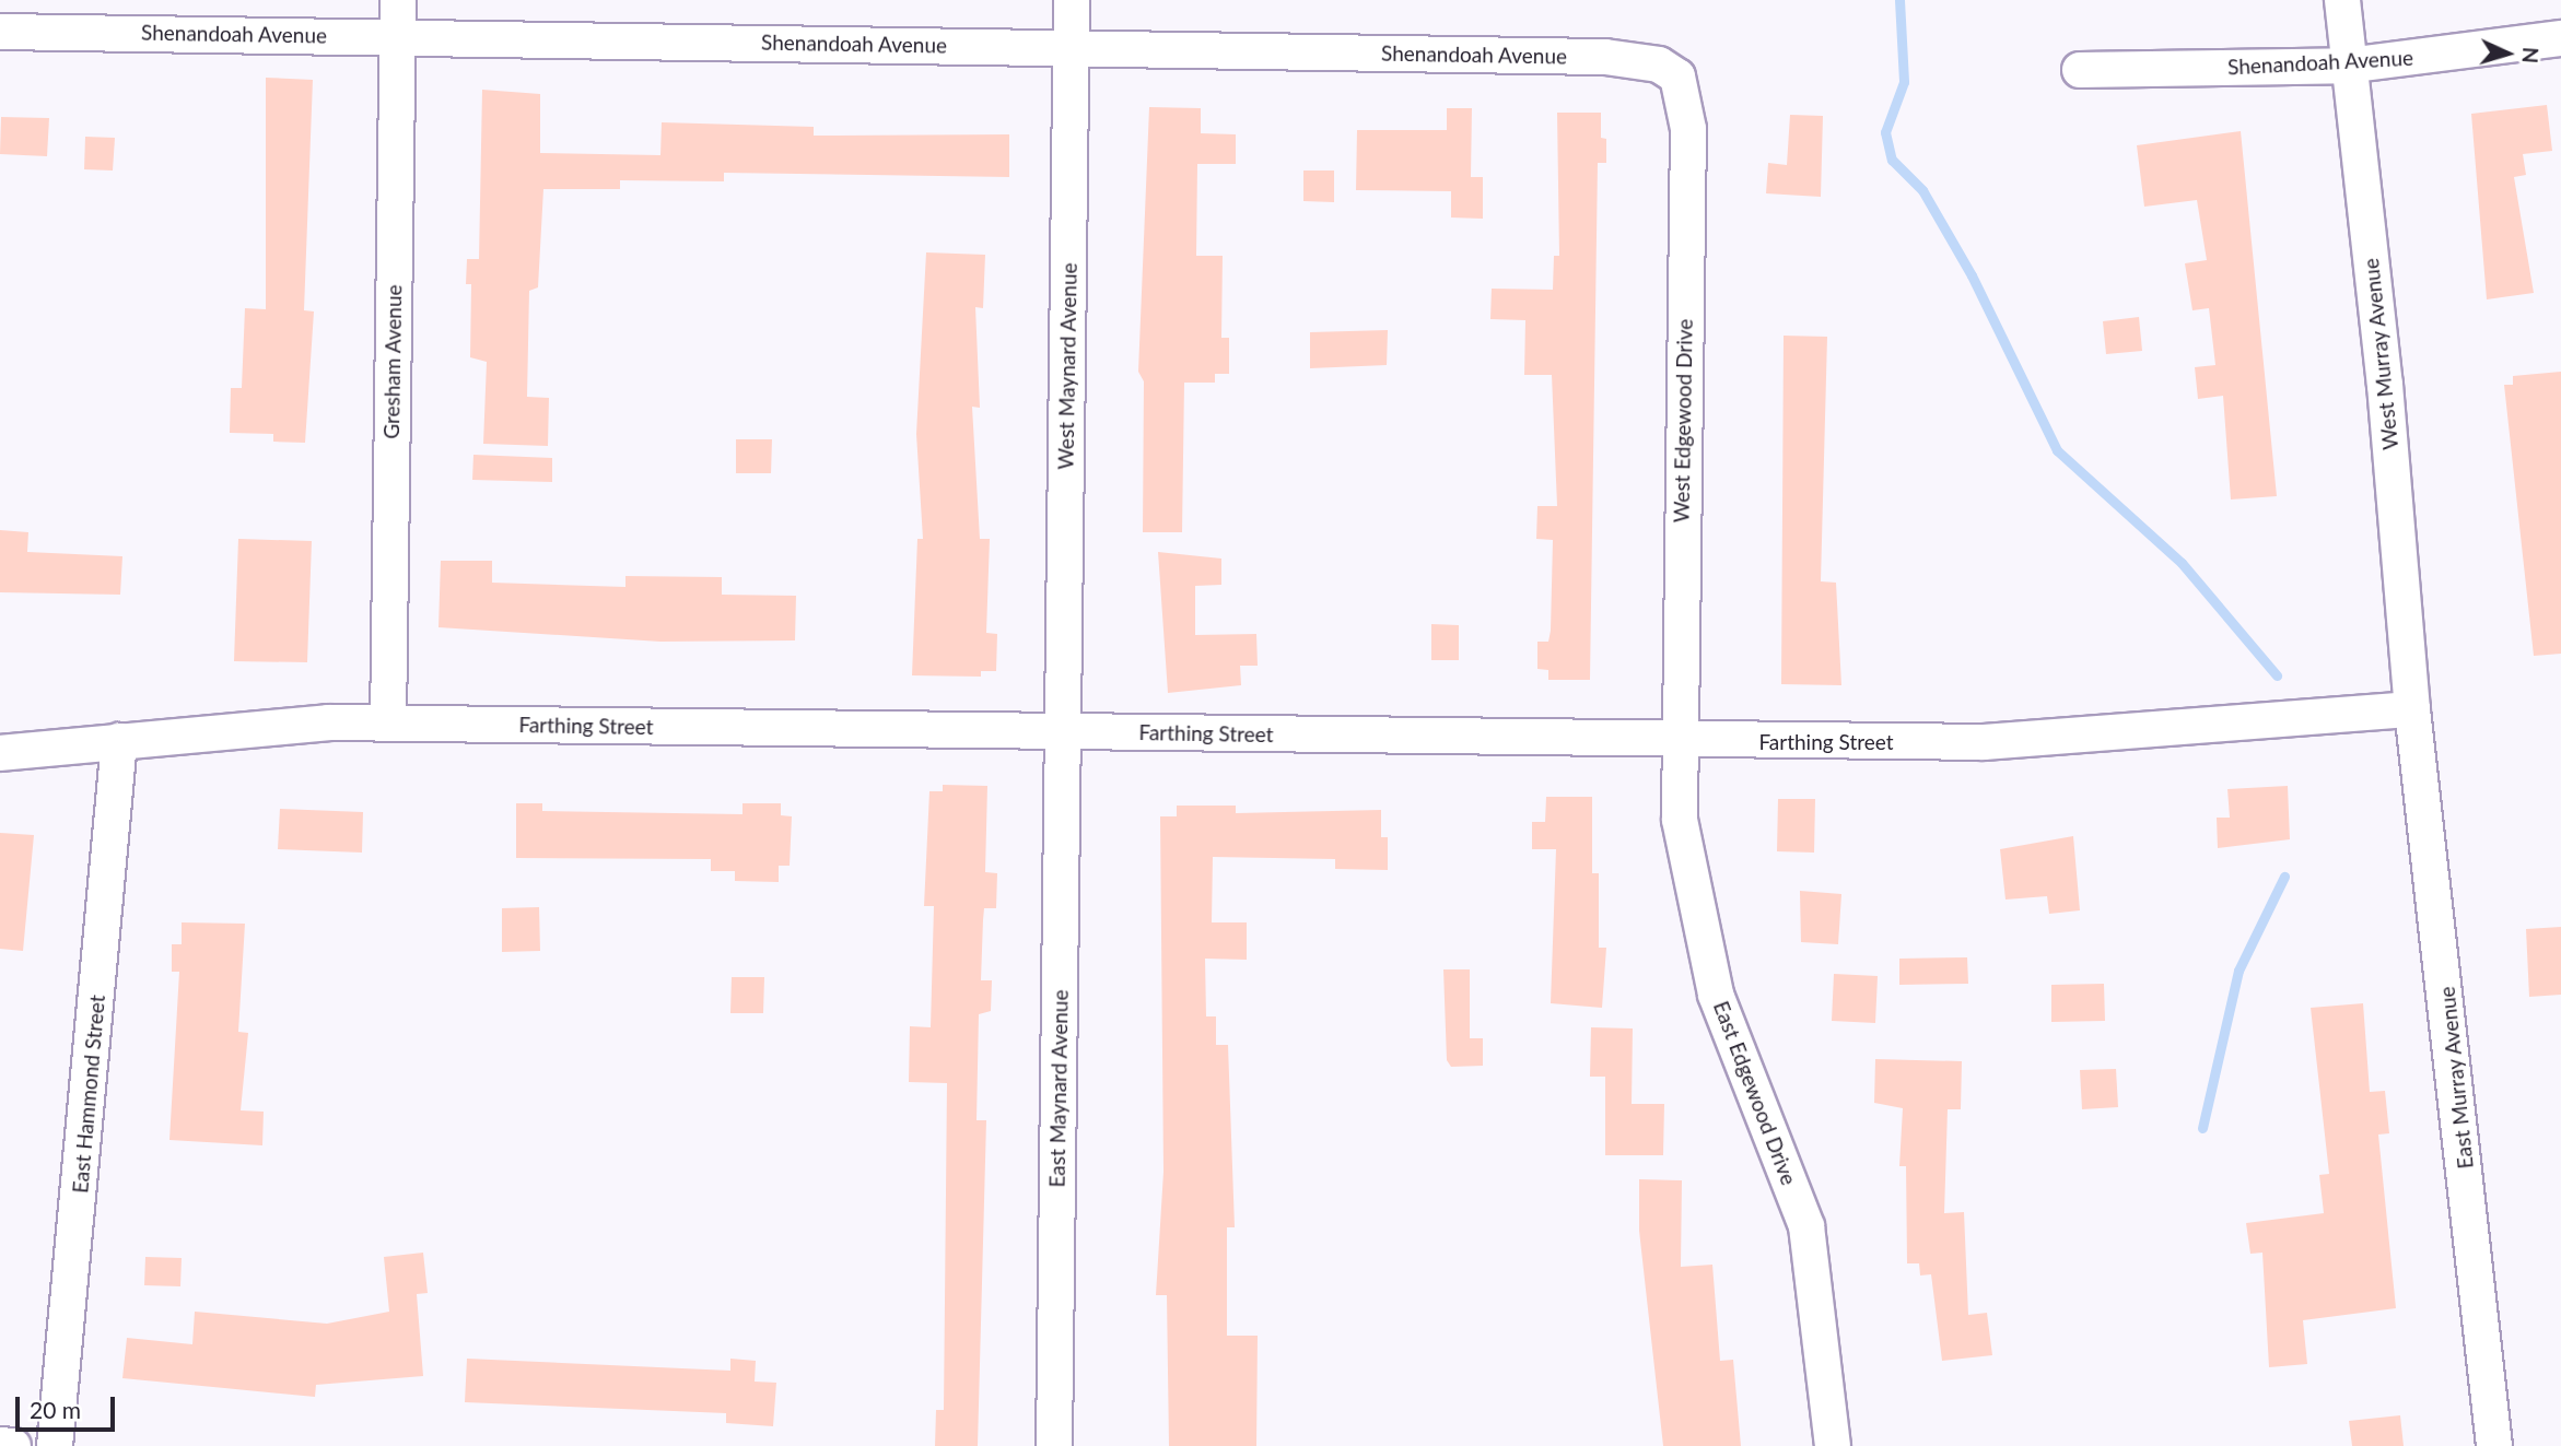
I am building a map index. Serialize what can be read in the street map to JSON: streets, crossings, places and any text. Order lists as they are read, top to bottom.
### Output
{
  "streets": {
    "street": [
      "Shenandoah Avenue",
      "West Murray Avenue",
      "Gresham Avenue",
      "West Maynard Avenue",
      "West Edgewood Drive",
      "Farthing Street",
      "East Murray Avenue",
      "East Maynard Avenue",
      "East Edgewood Drive",
      "East Hammond Street"
    ]
  },
  "crossings": [
    ["Shenandoah Avenue", "West Murray Avenue"],
    ["Shenandoah Avenue", "Gresham Avenue"],
    ["Shenandoah Avenue", "West Maynard Avenue"],
    ["Shenandoah Avenue", "West Edgewood Drive"],
    ["West Murray Avenue", "Farthing Street"],
    ["West Murray Avenue", "East Murray Avenue"],
    ["Gresham Avenue", "Farthing Street"],
    ["West Maynard Avenue", "Farthing Street"],
    ["West Maynard Avenue", "East Maynard Avenue"],
    ["West Edgewood Drive", "Farthing Street"],
    ["West Edgewood Drive", "East Edgewood Drive"],
    ["Farthing Street", "East Murray Avenue"],
    ["Farthing Street", "East Maynard Avenue"],
    ["Farthing Street", "East Edgewood Drive"],
    ["Farthing Street", "East Hammond Street"]
  ],
  "scale_bar": "20 m",
  "north": "right"
}
